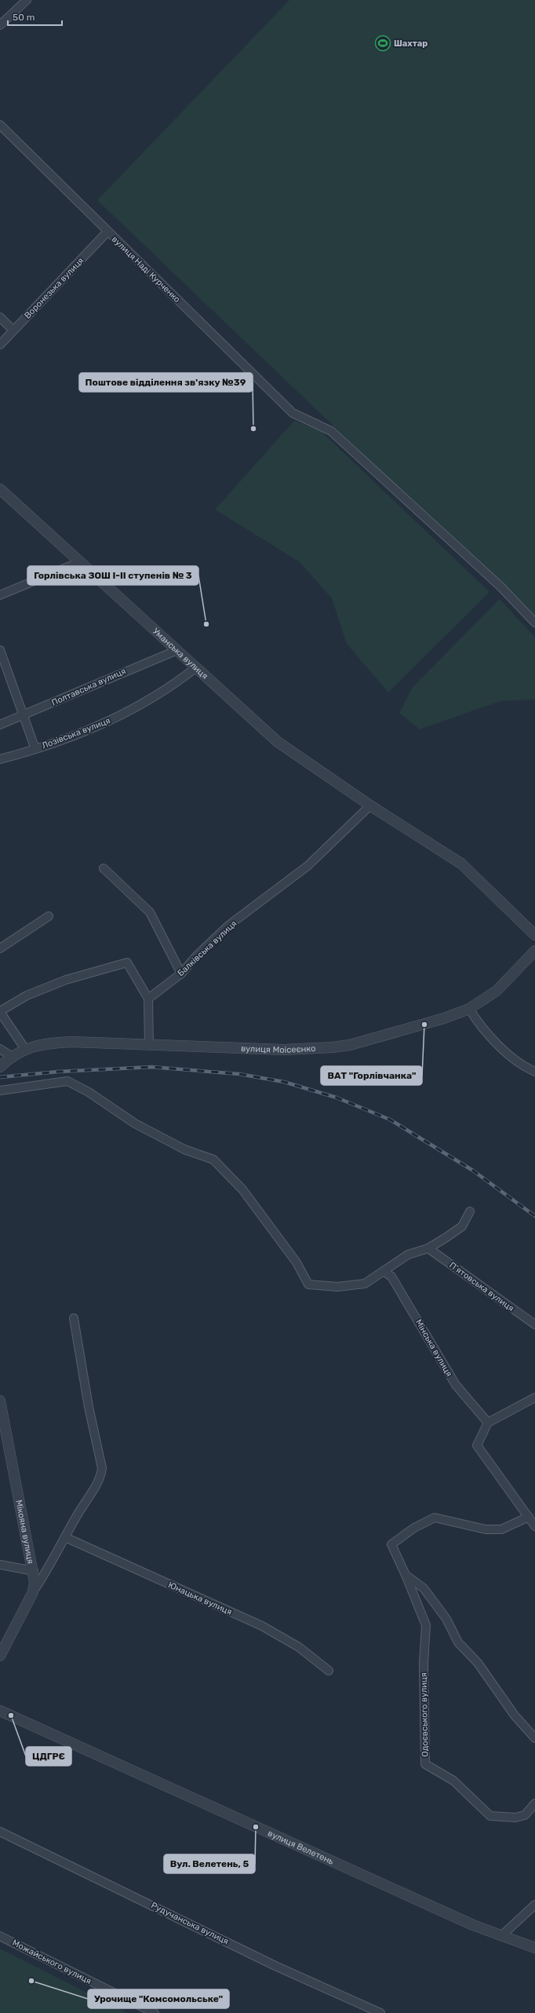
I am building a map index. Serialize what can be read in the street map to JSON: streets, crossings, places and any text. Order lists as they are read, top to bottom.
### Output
{
  "streets": {
    "street": [
      "вулиця Наді Курченко",
      "Воронезька вулиця",
      "Уманська вулиця",
      "Полтавська вулиця",
      "Лозівська вулиця",
      "Балківська вулиця",
      "вулиця Моісеєнко",
      "П’ятовська вулиця",
      "Мінська вулиця",
      "Мікояна вулиця",
      "Юнацька вулиця",
      "Одоєвського вулиця",
      "вулиця Велетень",
      "Рудучанська вулиця",
      "Можайського вулиця"
    ]
  },
  "crossings": [
    ["вулиця Наді Курченко", "Воронезька вулиця"],
    ["Уманська вулиця", "Полтавська вулиця"],
    ["Уманська вулиця", "Лозівська вулиця"],
    ["Уманська вулиця", "Балківська вулиця"]
  ],
  "places": {
    "sports": ["Шахтар"],
    "other": [
      "Поштове відділення зв'язку №39",
      "Горлівська ЗОШ І-ІІ ступенів № 3",
      "ВАТ \"Горлівчанка\"",
      "ЦДГРЄ",
      "Вул. Велетень, 5",
      "Урочище \"Комсомольське\""
    ]
  },
  "scale_bar": "50 m"
}
